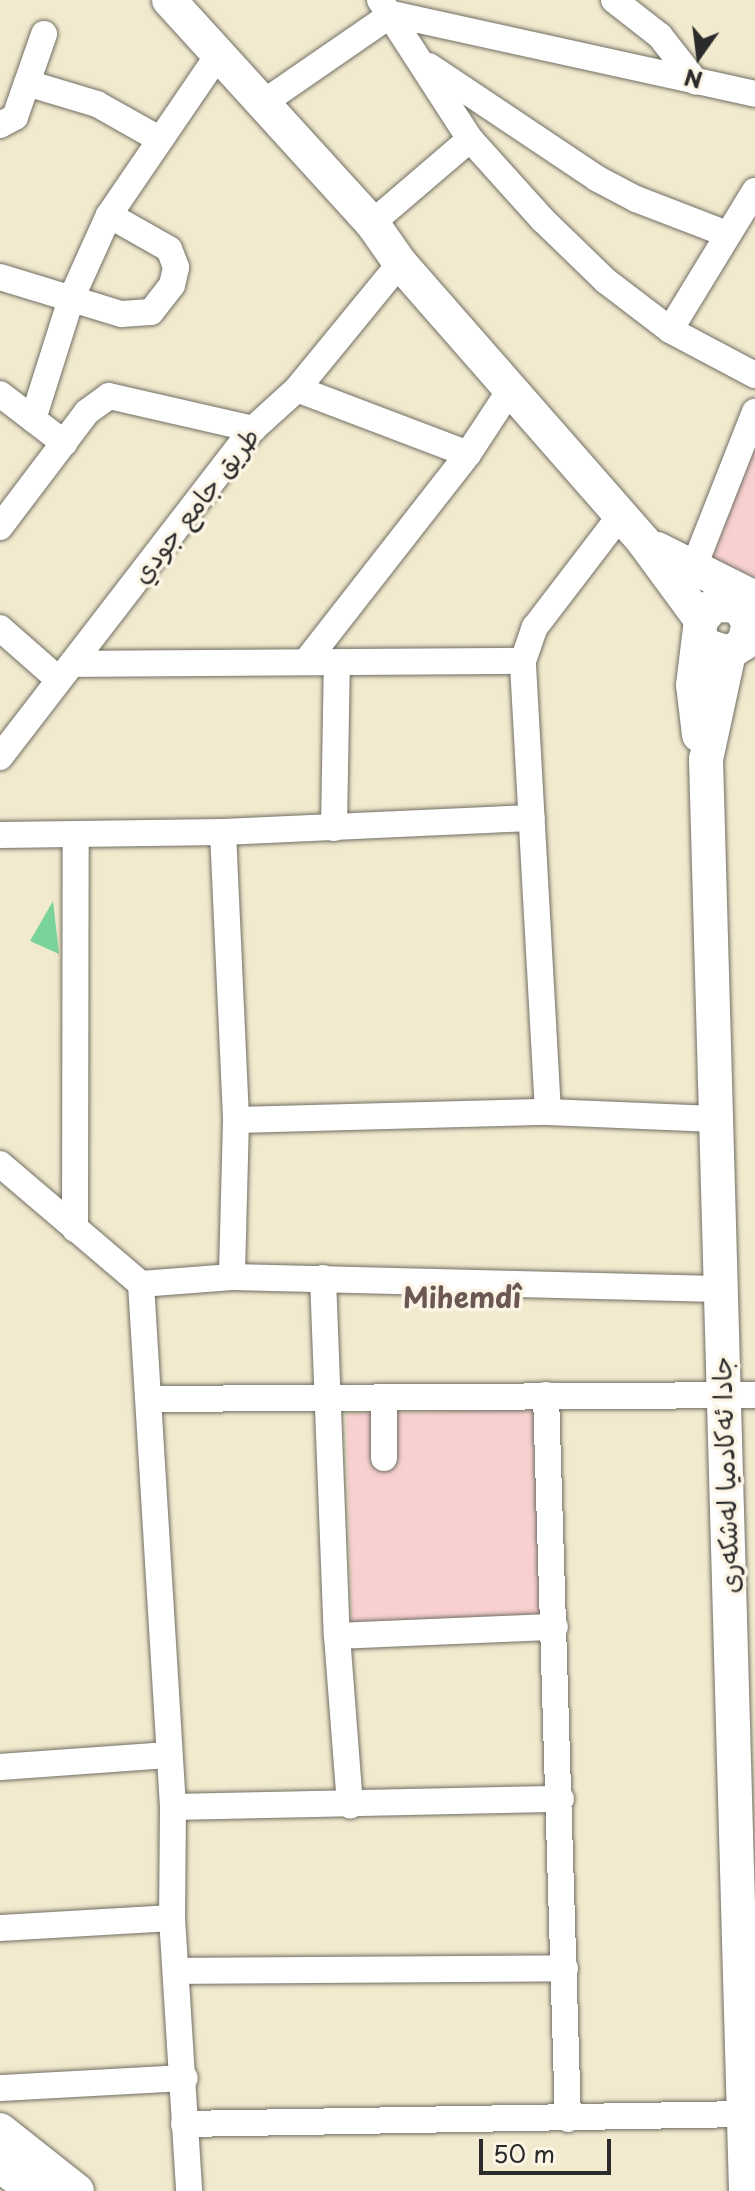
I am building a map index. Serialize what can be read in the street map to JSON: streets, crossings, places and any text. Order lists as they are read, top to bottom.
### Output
{
  "streets": {
    "main road": ["جادا ئه‌كادميا له‌شكه‌رى"],
    "street": ["طريق جامع جودي"]
  },
  "districts": ["Mihemdî"],
  "scale_bar": "50 m",
  "north": "bottom"
}
